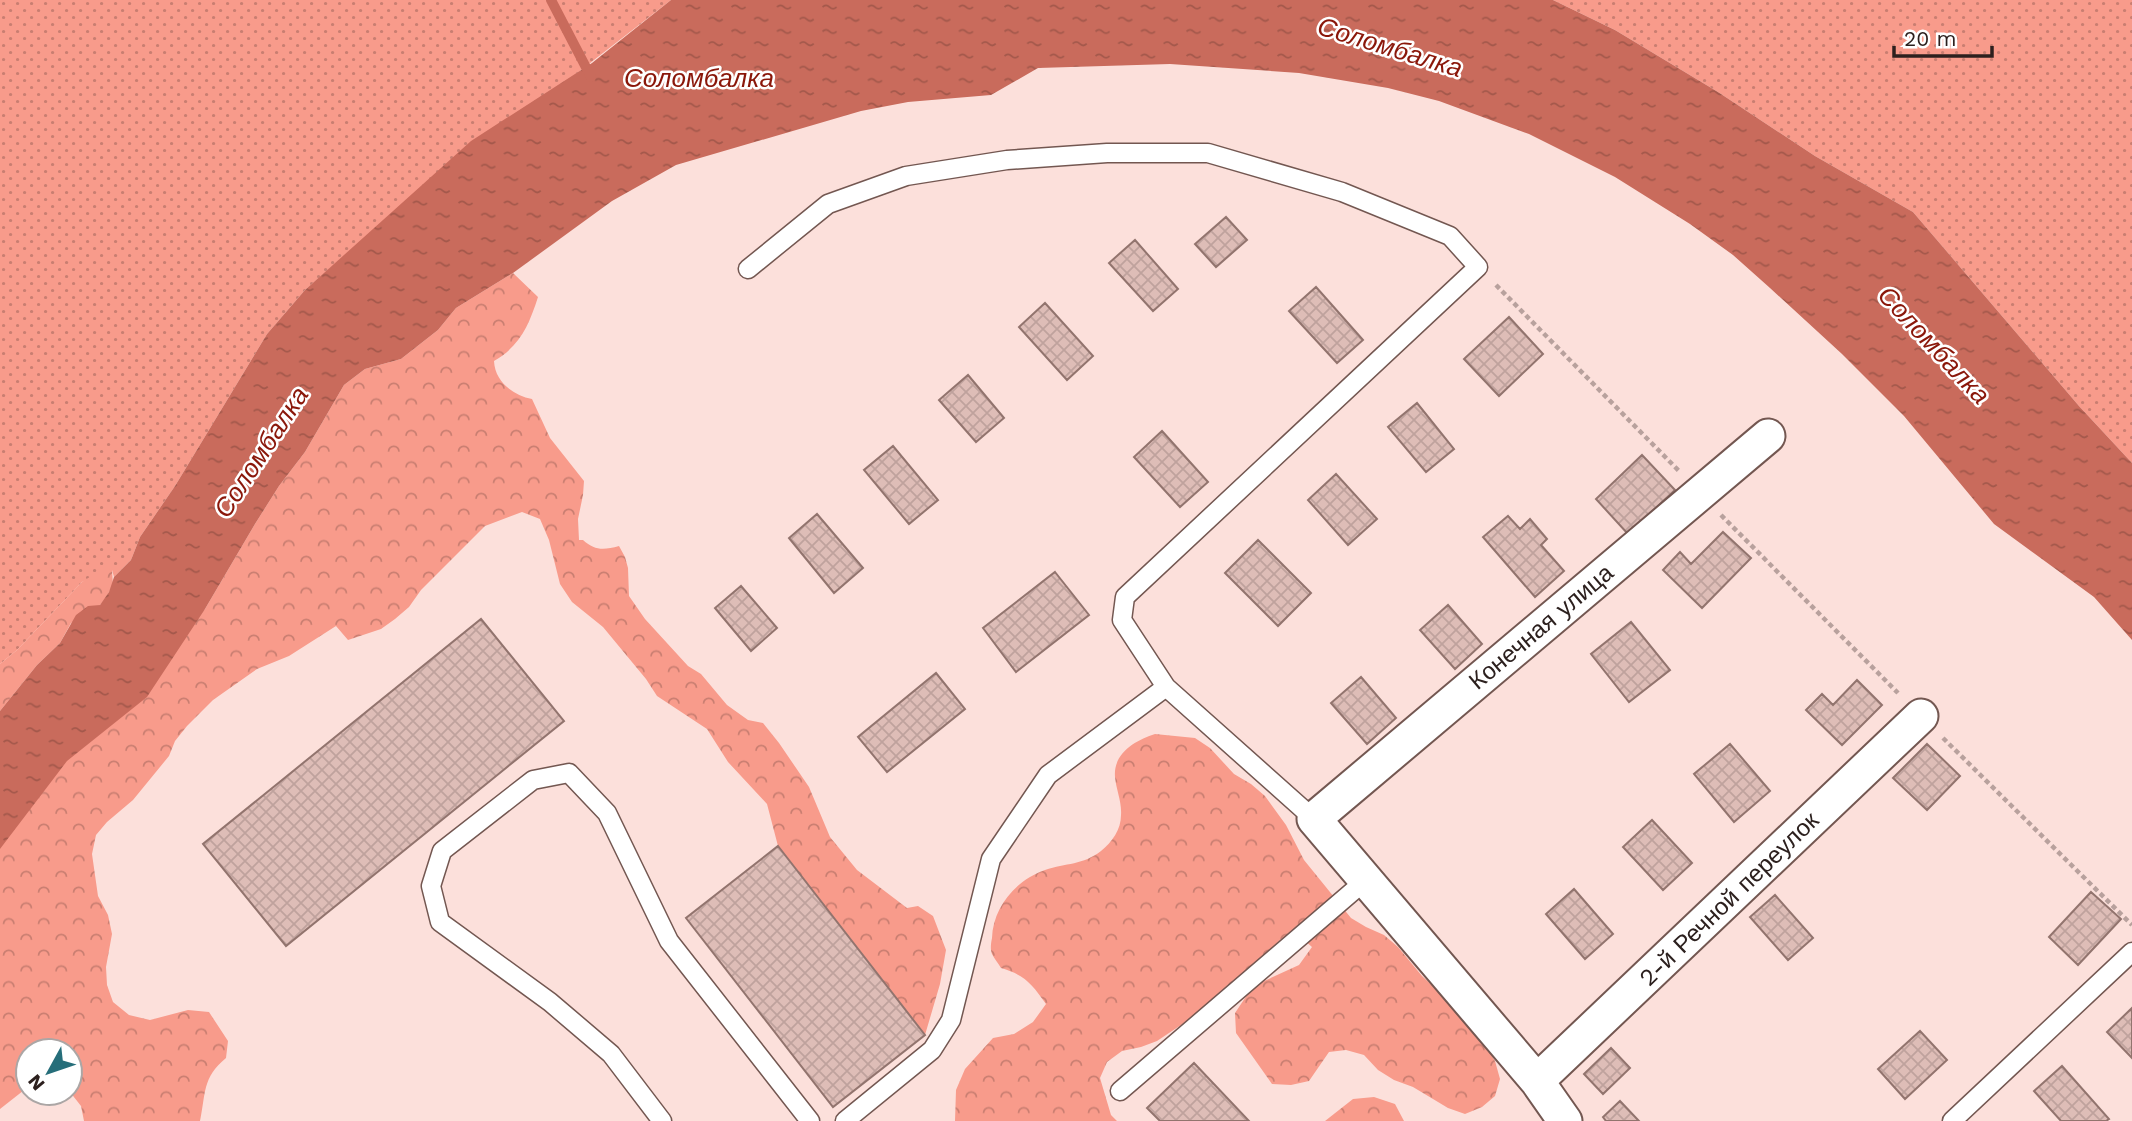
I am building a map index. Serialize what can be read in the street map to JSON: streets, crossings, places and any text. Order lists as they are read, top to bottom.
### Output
{
  "streets": {
    "street": ["Конечная улица", "2-й Речной переулок"]
  },
  "water": ["Соломбалка"],
  "scale_bar": "20 m",
  "north": "bottom left"
}
